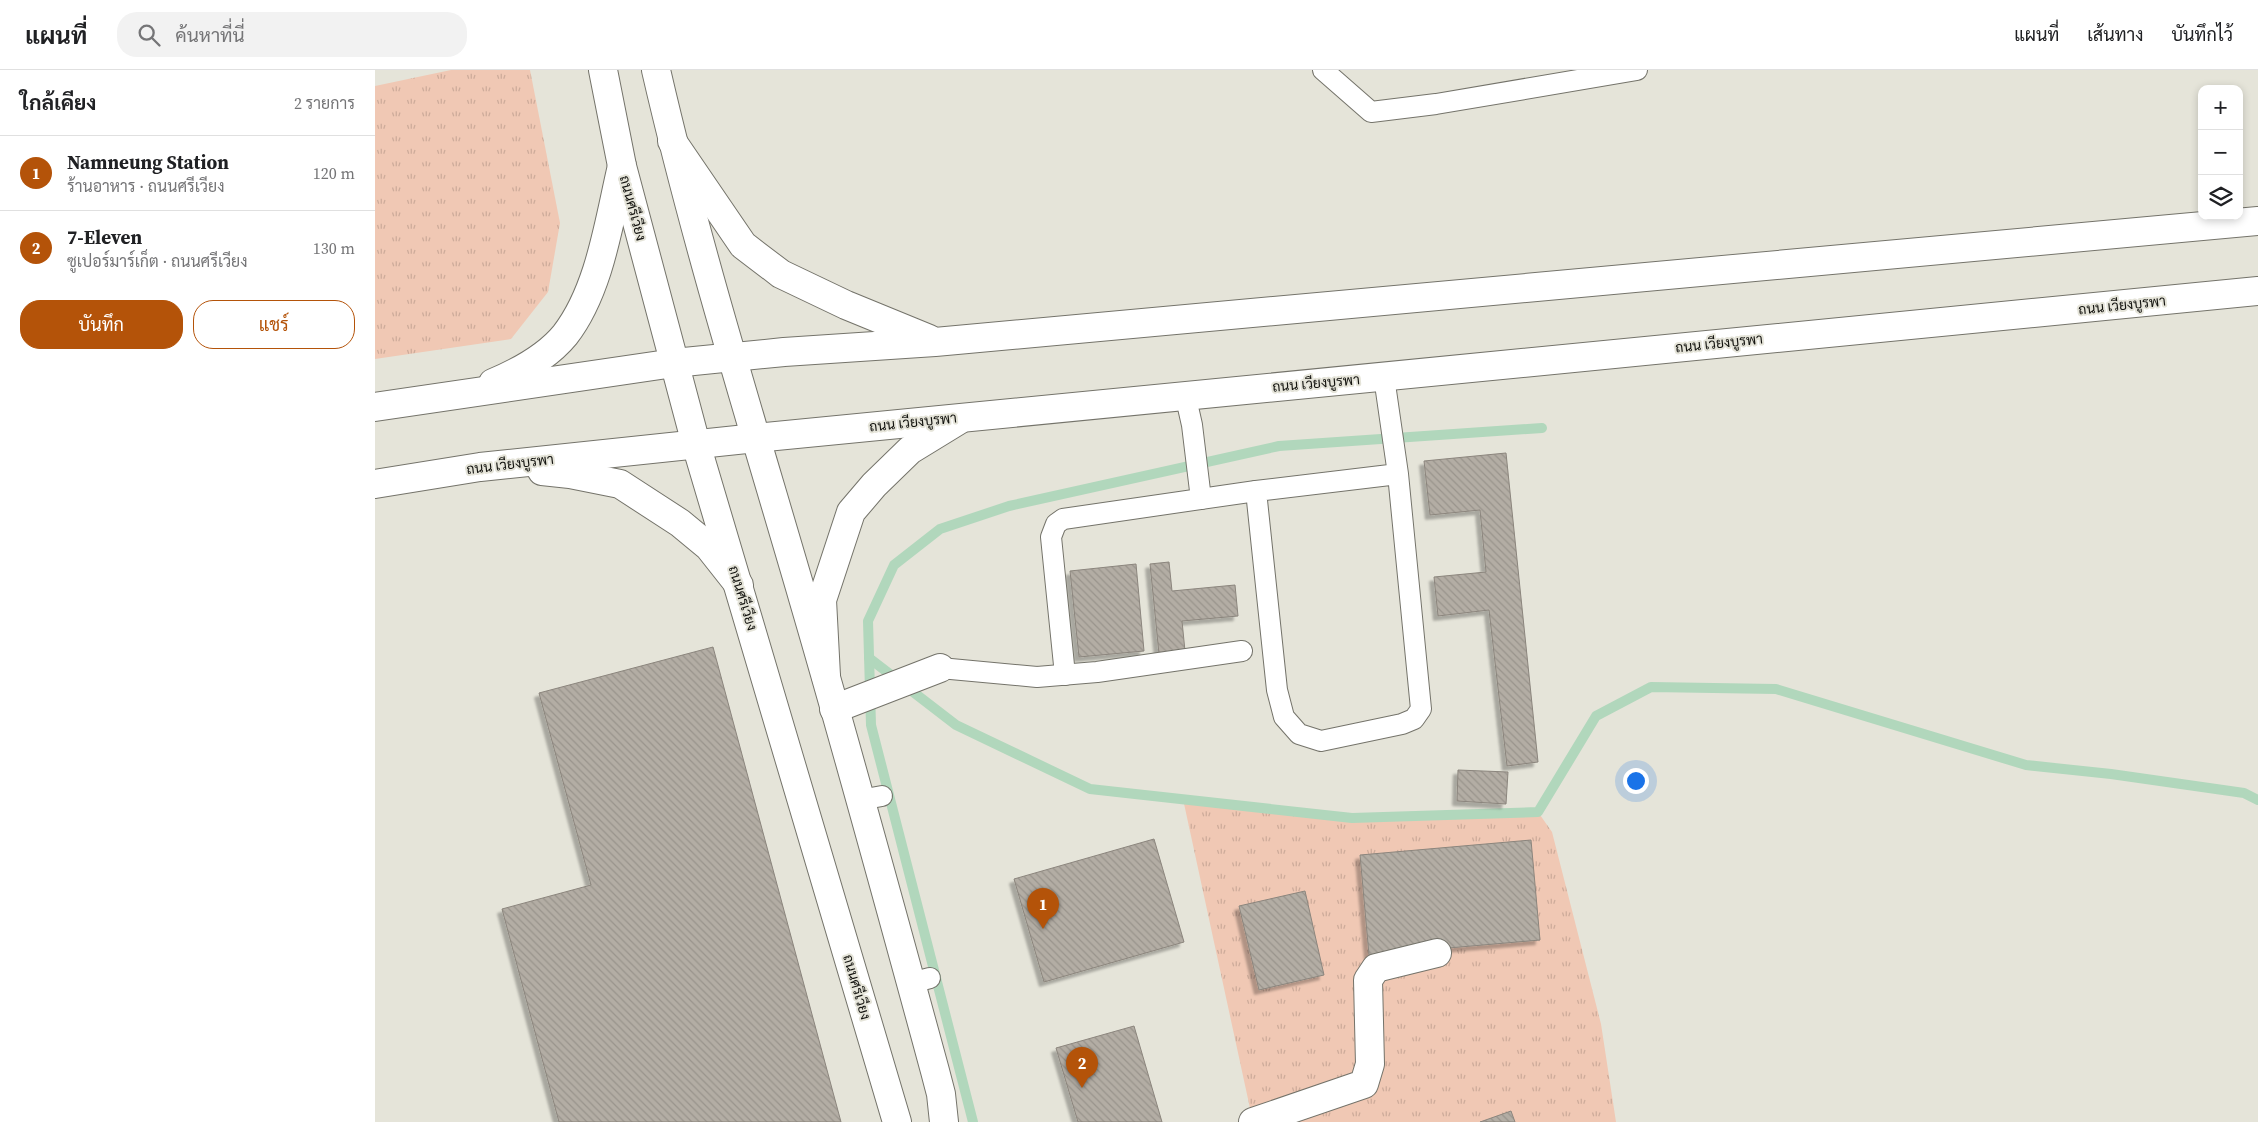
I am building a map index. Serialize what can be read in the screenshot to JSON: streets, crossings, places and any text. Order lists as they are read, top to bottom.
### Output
{
  "streets": {
    "main road": ["ถนนศรีเวียง", "ถนน เวียงบูรพา"]
  },
  "crossings": [
    ["ถนนศรีเวียง", "ถนน เวียงบูรพา"]
  ],
  "page": {
    "header": "แผนที่",
    "search": "ค้นหาที่นี่",
    "nav": ["แผนที่", "เส้นทาง", "บันทึกไว้"],
    "heading": ["ใกล้เคียง", "2 รายการ"],
    "map_buttons": ["+", "−"],
    "list": [
      {
        "mark": "1",
        "name": "Namneung Station",
        "note": "ร้านอาหาร · ถนนศรีเวียง",
        "value": "120 m"
      },
      {
        "mark": "2",
        "name": "7-Eleven",
        "note": "ซูเปอร์มาร์เก็ต · ถนนศรีเวียง",
        "value": "130 m"
      }
    ],
    "buttons": ["บันทึก", "แชร์"],
    "pins": ["1", "2"]
  }
}
